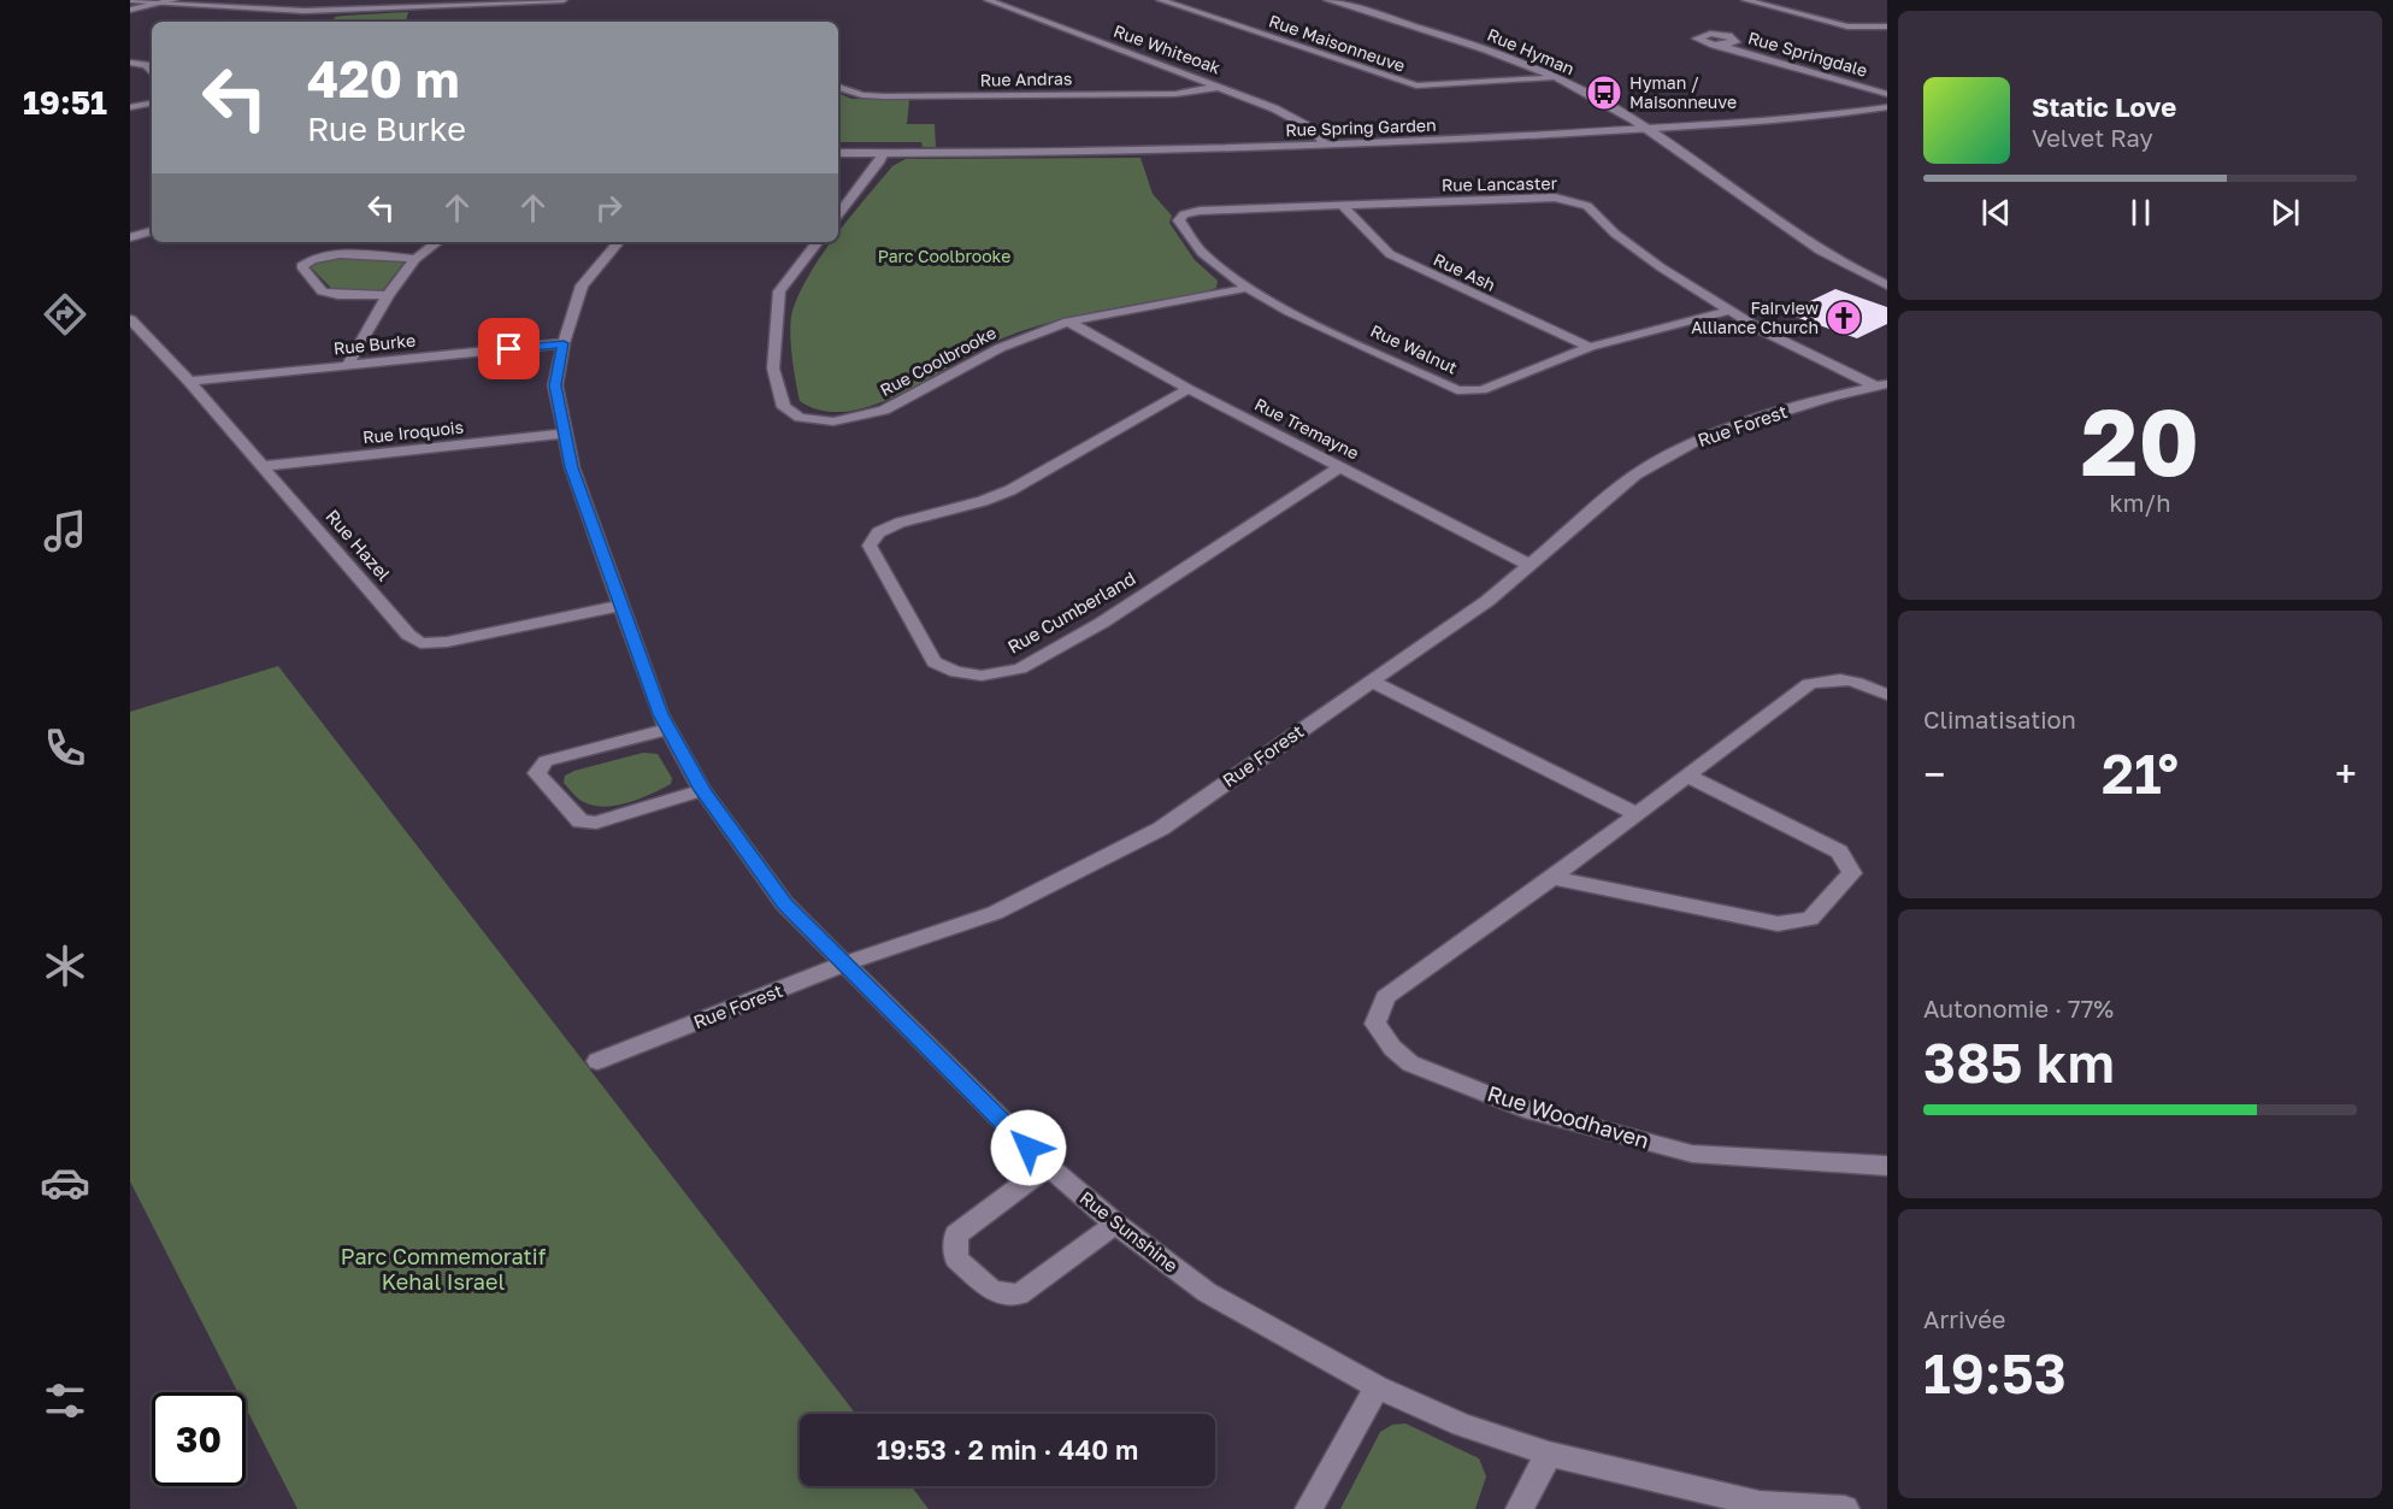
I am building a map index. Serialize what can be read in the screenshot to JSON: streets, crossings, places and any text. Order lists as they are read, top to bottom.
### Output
{
  "streets": {
    "street": [
      "Rue Maisonneuve",
      "Rue Whiteoak",
      "Rue Hyman",
      "Rue Springdale",
      "Rue Andras",
      "Rue Spring Garden",
      "Rue Lancaster",
      "Rue Ash",
      "Rue Burke",
      "Rue Walnut",
      "Rue Coolbrooke",
      "Rue Forest",
      "Rue Tremayne",
      "Rue Iroquois",
      "Rue Hazel",
      "Rue Cumberland",
      "Rue Woodhaven",
      "Rue Sunshine"
    ]
  },
  "crossings": [
    ["Rue Maisonneuve", "Rue Hyman"],
    ["Rue Whiteoak", "Rue Andras"],
    ["Rue Whiteoak", "Rue Spring Garden"],
    ["Rue Hyman", "Rue Spring Garden"],
    ["Rue Lancaster", "Rue Ash"],
    ["Rue Lancaster", "Rue Walnut"],
    ["Rue Lancaster", "Rue Forest"],
    ["Rue Ash", "Rue Walnut"],
    ["Rue Burke", "Rue Hazel"],
    ["Rue Burke", "Rue Sunshine"],
    ["Rue Walnut", "Rue Coolbrooke"],
    ["Rue Coolbrooke", "Rue Tremayne"],
    ["Rue Forest", "Rue Tremayne"],
    ["Rue Forest", "Rue Sunshine"],
    ["Rue Tremayne", "Rue Cumberland"],
    ["Rue Iroquois", "Rue Hazel"],
    ["Rue Iroquois", "Rue Sunshine"],
    ["Rue Hazel", "Rue Sunshine"]
  ],
  "parks": ["Parc Coolbrooke", "Parc Commemoratif Kehal Israel"],
  "places": {
    "bus stop": ["Hyman / Maisonneuve"],
    "church": ["Fairview Alliance Church"]
  },
  "page": {
    "tabs": "19:51",
    "turn": ["420 m", "Rue Burke"],
    "song": ["Static Love", "Velvet Ray"],
    "tile": [
      ["20", "km/h"],
      "Climatisation",
      ["Autonomie · 77%", "385 km"],
      ["Arrivée", "19:53"]
    ],
    "heat": ["−", "21°", "+"],
    "limit": "30",
    "trip": "19:53 · 2 min · 440 m"
  }
}
